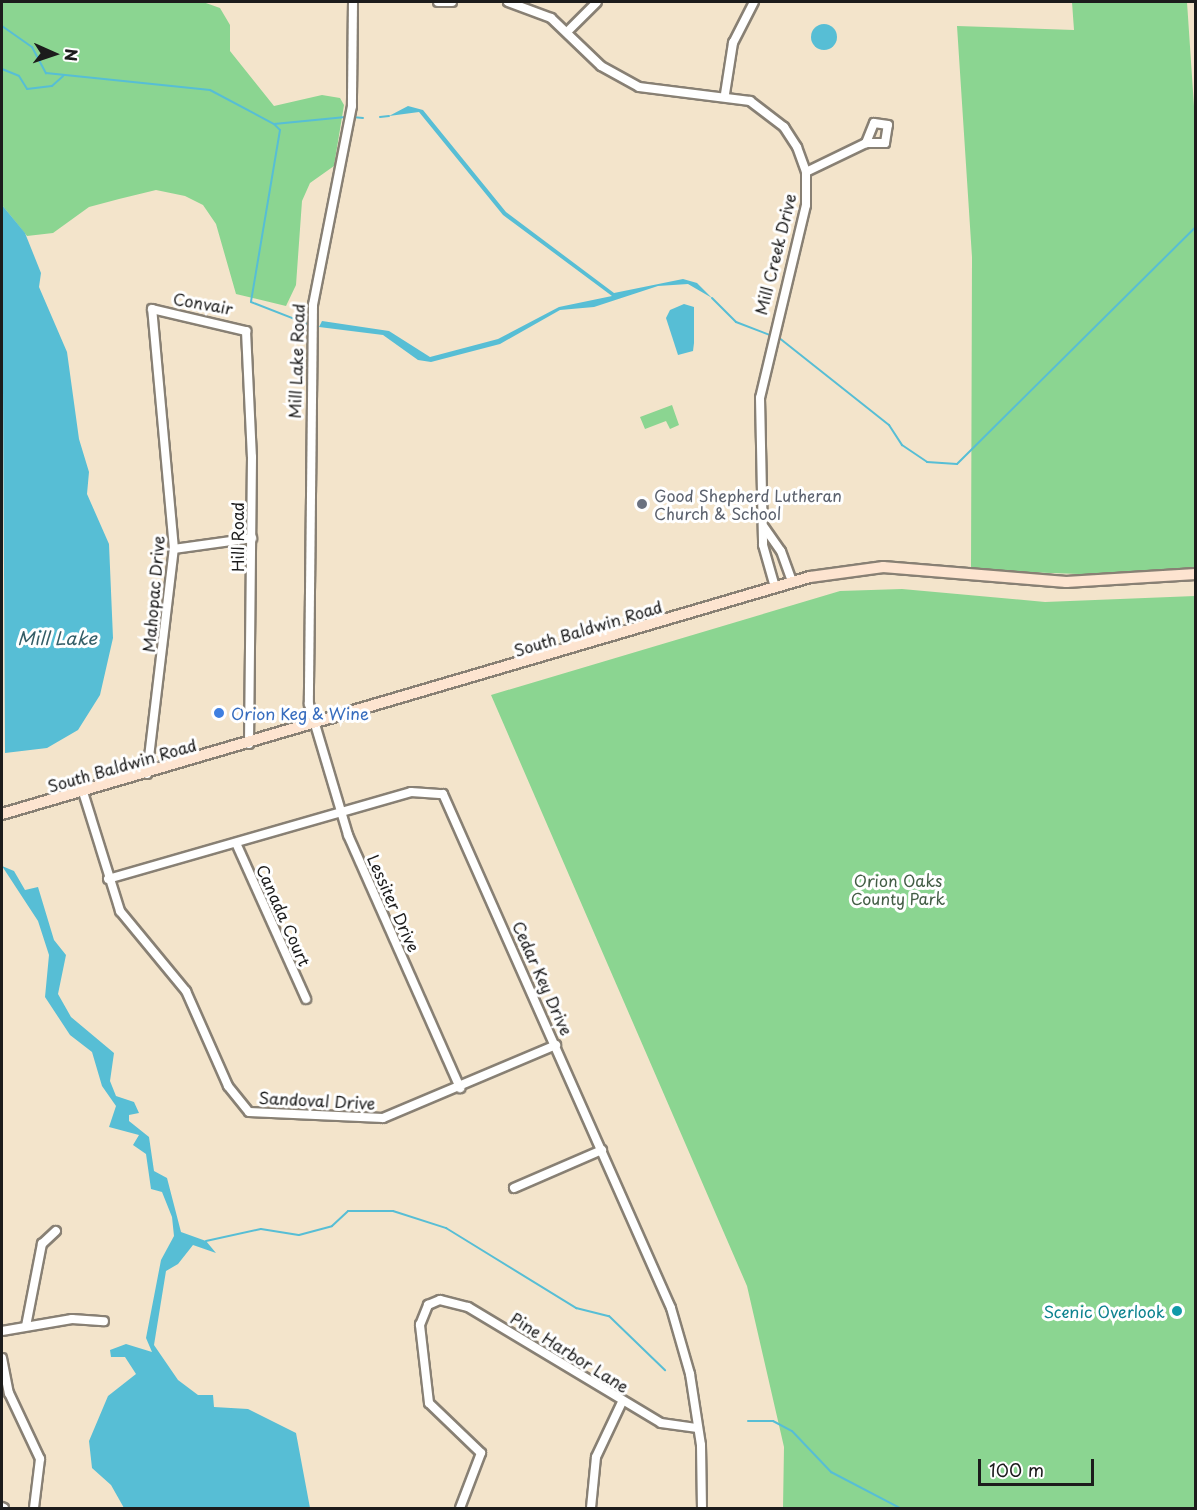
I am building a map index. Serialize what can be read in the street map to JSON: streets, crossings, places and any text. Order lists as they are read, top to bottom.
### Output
{
  "streets": {
    "main road": ["South Baldwin Road"],
    "street": [
      "Mill Creek Drive",
      "Convair",
      "Mill Lake Road",
      "Hill Road",
      "Mahopac Drive",
      "Lessiter Drive",
      "Canada Court",
      "Cedar Key Drive",
      "Sandoval Drive",
      "Pine Harbor Lane"
    ]
  },
  "crossings": [
    ["Mill Creek Drive", "South Baldwin Road"],
    ["Convair", "Hill Road"],
    ["Convair", "Mahopac Drive"],
    ["Mill Lake Road", "South Baldwin Road"],
    ["Mill Lake Road", "Lessiter Drive"],
    ["Hill Road", "South Baldwin Road"],
    ["Mahopac Drive", "South Baldwin Road"],
    ["South Baldwin Road", "Lessiter Drive"],
    ["South Baldwin Road", "Sandoval Drive"],
    ["Lessiter Drive", "Cedar Key Drive"],
    ["Lessiter Drive", "Sandoval Drive"],
    ["Canada Court", "Cedar Key Drive"],
    ["Cedar Key Drive", "Sandoval Drive"],
    ["Cedar Key Drive", "Pine Harbor Lane"]
  ],
  "water": ["Mill Lake"],
  "parks": ["Orion Oaks County Park"],
  "places": ["Good Shepherd Lutheran Church & School", "Orion Keg & Wine", "Scenic Overlook"],
  "scale_bar": "100 m",
  "north": "right"
}
